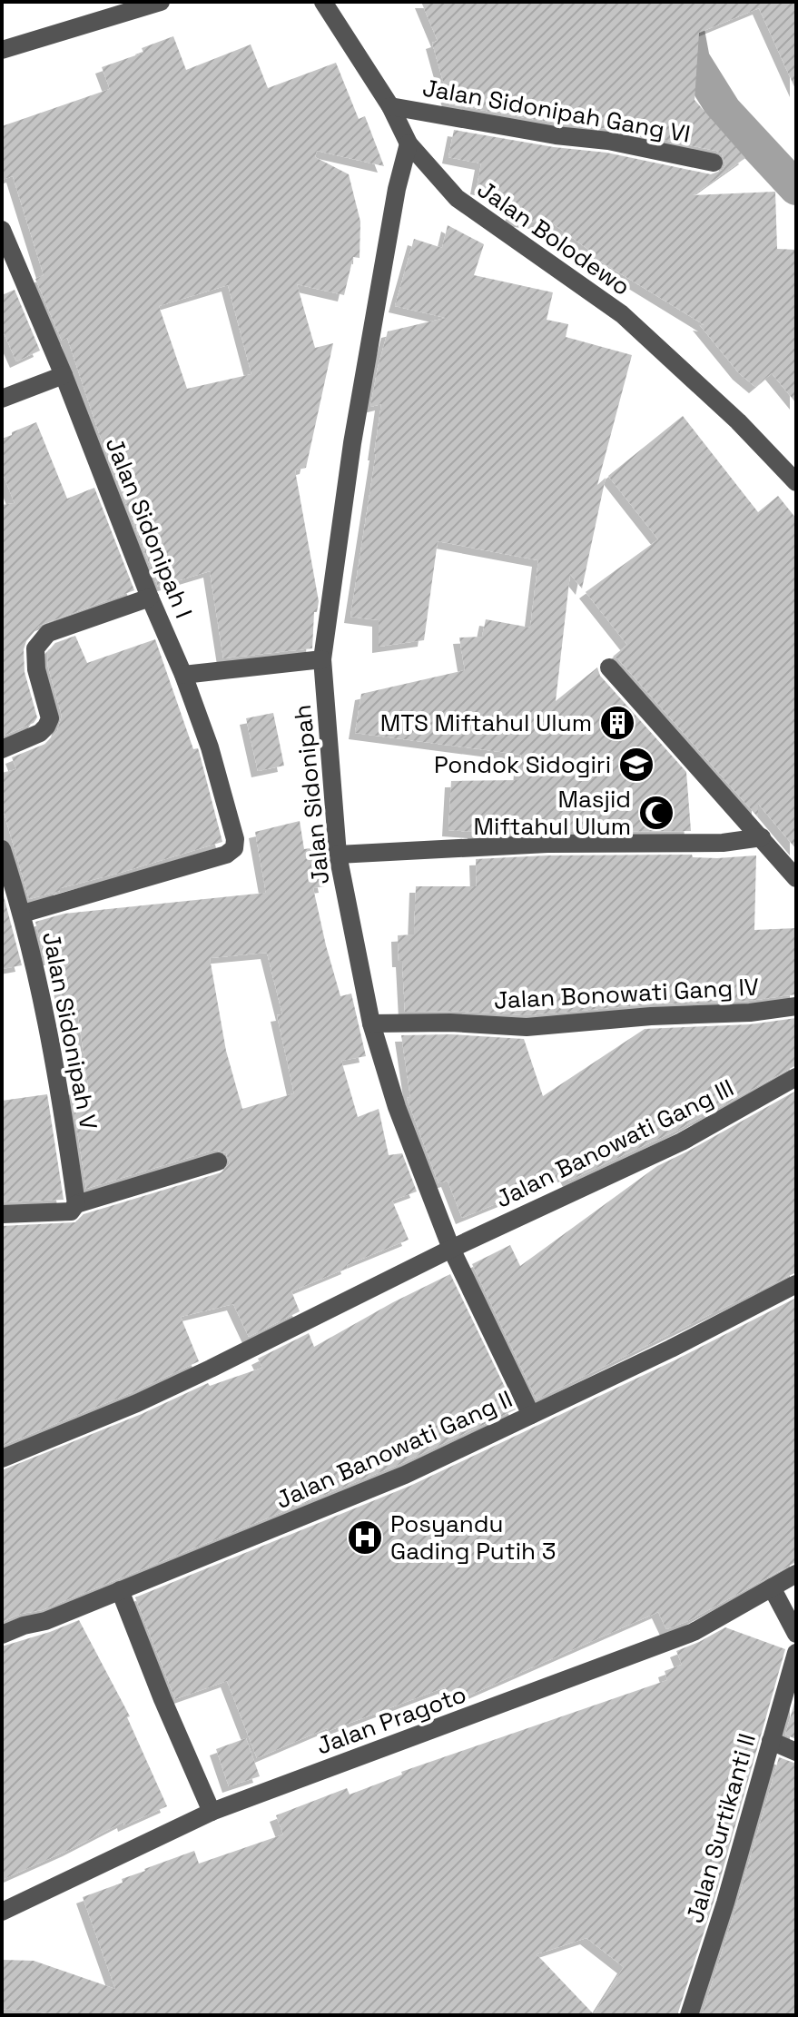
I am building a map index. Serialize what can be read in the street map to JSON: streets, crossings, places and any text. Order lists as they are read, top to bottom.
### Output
{
  "streets": {
    "street": [
      "Jalan Sidonipah Gang VI",
      "Jalan Bolodewo",
      "Jalan Sidonipah I",
      "Jalan Sidonipah",
      "Jalan Bonowati Gang IV",
      "Jalan Sidonipah V",
      "Jalan Banowati Gang III",
      "Jalan Banowati Gang II",
      "Jalan Pragoto",
      "Jalan Surtikanti II"
    ]
  },
  "crossings": [
    ["Jalan Sidonipah Gang VI", "Jalan Bolodewo"],
    ["Jalan Bolodewo", "Jalan Sidonipah"],
    ["Jalan Sidonipah I", "Jalan Sidonipah V"],
    ["Jalan Sidonipah", "Jalan Bonowati Gang IV"],
    ["Jalan Sidonipah", "Jalan Banowati Gang III"],
    ["Jalan Sidonipah", "Jalan Banowati Gang II"]
  ],
  "places": {
    "building": ["MTS Miftahul Ulum"],
    "school or university": ["Pondok Sidogiri"],
    "mosque": ["Masjid Miftahul Ulum"],
    "hospital": ["Posyandu Gading Putih 3"]
  }
}
